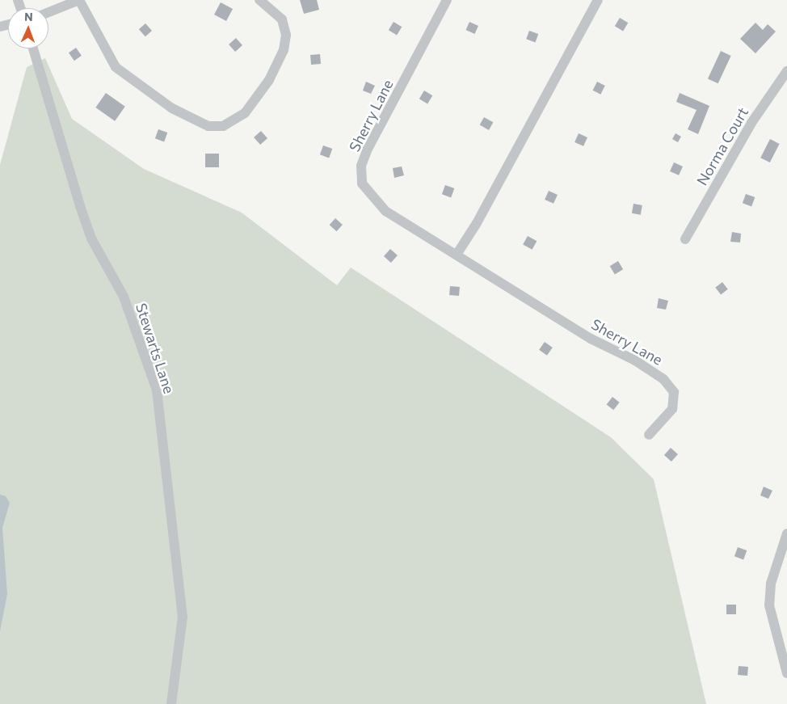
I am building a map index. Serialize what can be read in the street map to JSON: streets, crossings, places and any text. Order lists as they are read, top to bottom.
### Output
{
  "streets": {
    "street": ["Sherry Lane", "Norma Court", "Stewarts Lane"]
  },
  "north": "top"
}
